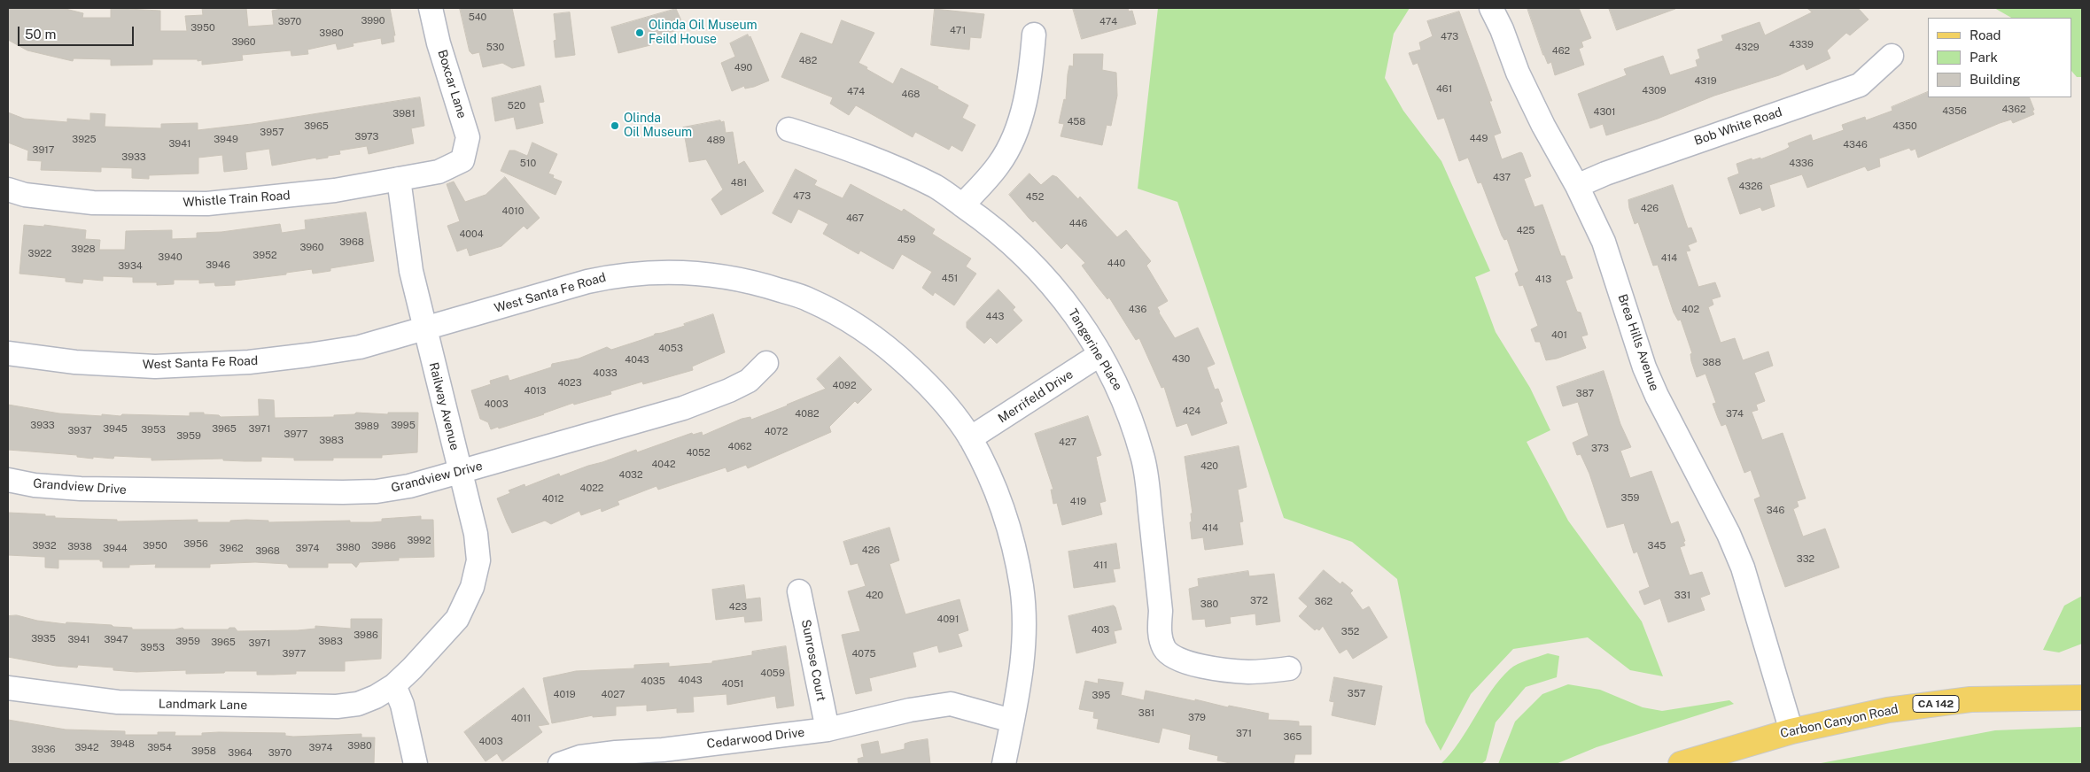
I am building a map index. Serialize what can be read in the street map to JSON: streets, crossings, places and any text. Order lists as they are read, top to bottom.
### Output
{
  "streets": {
    "main road": ["CA 142", "Carbon Canyon Road"],
    "street": [
      "Boxcar Lane",
      "Bob White Road",
      "Whistle Train Road",
      "West Santa Fe Road",
      "Brea Hills Avenue",
      "Tangerine Place",
      "Merrifeld Drive",
      "Railway Avenue",
      "Grandview Drive",
      "Sunrose Court",
      "Landmark Lane",
      "Cedarwood Drive"
    ]
  },
  "crossings": [
    ["Boxcar Lane", "Whistle Train Road"],
    ["Bob White Road", "Brea Hills Avenue"],
    ["Whistle Train Road", "Railway Avenue"],
    ["West Santa Fe Road", "Merrifeld Drive"],
    ["West Santa Fe Road", "Railway Avenue"],
    ["West Santa Fe Road", "Cedarwood Drive"],
    ["Brea Hills Avenue", "Carbon Canyon Road"],
    ["Tangerine Place", "Merrifeld Drive"],
    ["Railway Avenue", "Grandview Drive"],
    ["Railway Avenue", "Landmark Lane"],
    ["Sunrose Court", "Cedarwood Drive"]
  ],
  "places": ["Olinda Oil Museum Feild House", "Olinda Oil Museum"],
  "house_numbers": [
    "540",
    "3990",
    "3970",
    "474",
    "3950",
    "471",
    "3980",
    "473",
    "3960",
    "4339",
    "530",
    "4329",
    "462",
    "482",
    "490",
    "4319",
    "461",
    "4309",
    "474",
    "468",
    "520",
    "4362",
    "4356",
    "4301",
    "3981",
    "458",
    "3965",
    "4350",
    "3957",
    "3973",
    "449",
    "3925",
    "3949",
    "489",
    "3941",
    "4346",
    "3917",
    "3933",
    "510",
    "4336",
    "437",
    "481",
    "4326",
    "473",
    "452",
    "426",
    "4010",
    "467",
    "446",
    "425",
    "4004",
    "459",
    "3968",
    "3960",
    "3928",
    "3922",
    "3952",
    "3940",
    "414",
    "440",
    "3946",
    "3934",
    "451",
    "413",
    "436",
    "402",
    "443",
    "401",
    "4053",
    "430",
    "4043",
    "388",
    "4033",
    "4023",
    "4092",
    "4013",
    "387",
    "4003",
    "424",
    "4082",
    "374",
    "3933",
    "3995",
    "3989",
    "3945",
    "3965",
    "3971",
    "3953",
    "3937",
    "4072",
    "3977",
    "3959",
    "3983",
    "427",
    "4062",
    "373",
    "4052",
    "4042",
    "420",
    "4032",
    "4022",
    "359",
    "4012",
    "419",
    "346",
    "414",
    "3992",
    "3956",
    "3932",
    "3950",
    "3986",
    "345",
    "3938",
    "3980",
    "3944",
    "3962",
    "3974",
    "426",
    "3968",
    "332",
    "411",
    "420",
    "331",
    "372",
    "362",
    "380",
    "423",
    "4091",
    "403",
    "352",
    "3986",
    "3935",
    "3941",
    "3947",
    "3959",
    "3983",
    "3965",
    "3971",
    "3953",
    "3977",
    "4075",
    "4059",
    "4043",
    "4035",
    "4051",
    "357",
    "4019",
    "4027",
    "395",
    "381",
    "379",
    "4011",
    "371",
    "365",
    "4003",
    "3948",
    "3980",
    "3942",
    "3954",
    "3974",
    "3936",
    "3958",
    "3964",
    "3970"
  ],
  "legend": ["Road", "Park", "Building"],
  "scale_bar": "50 m"
}
